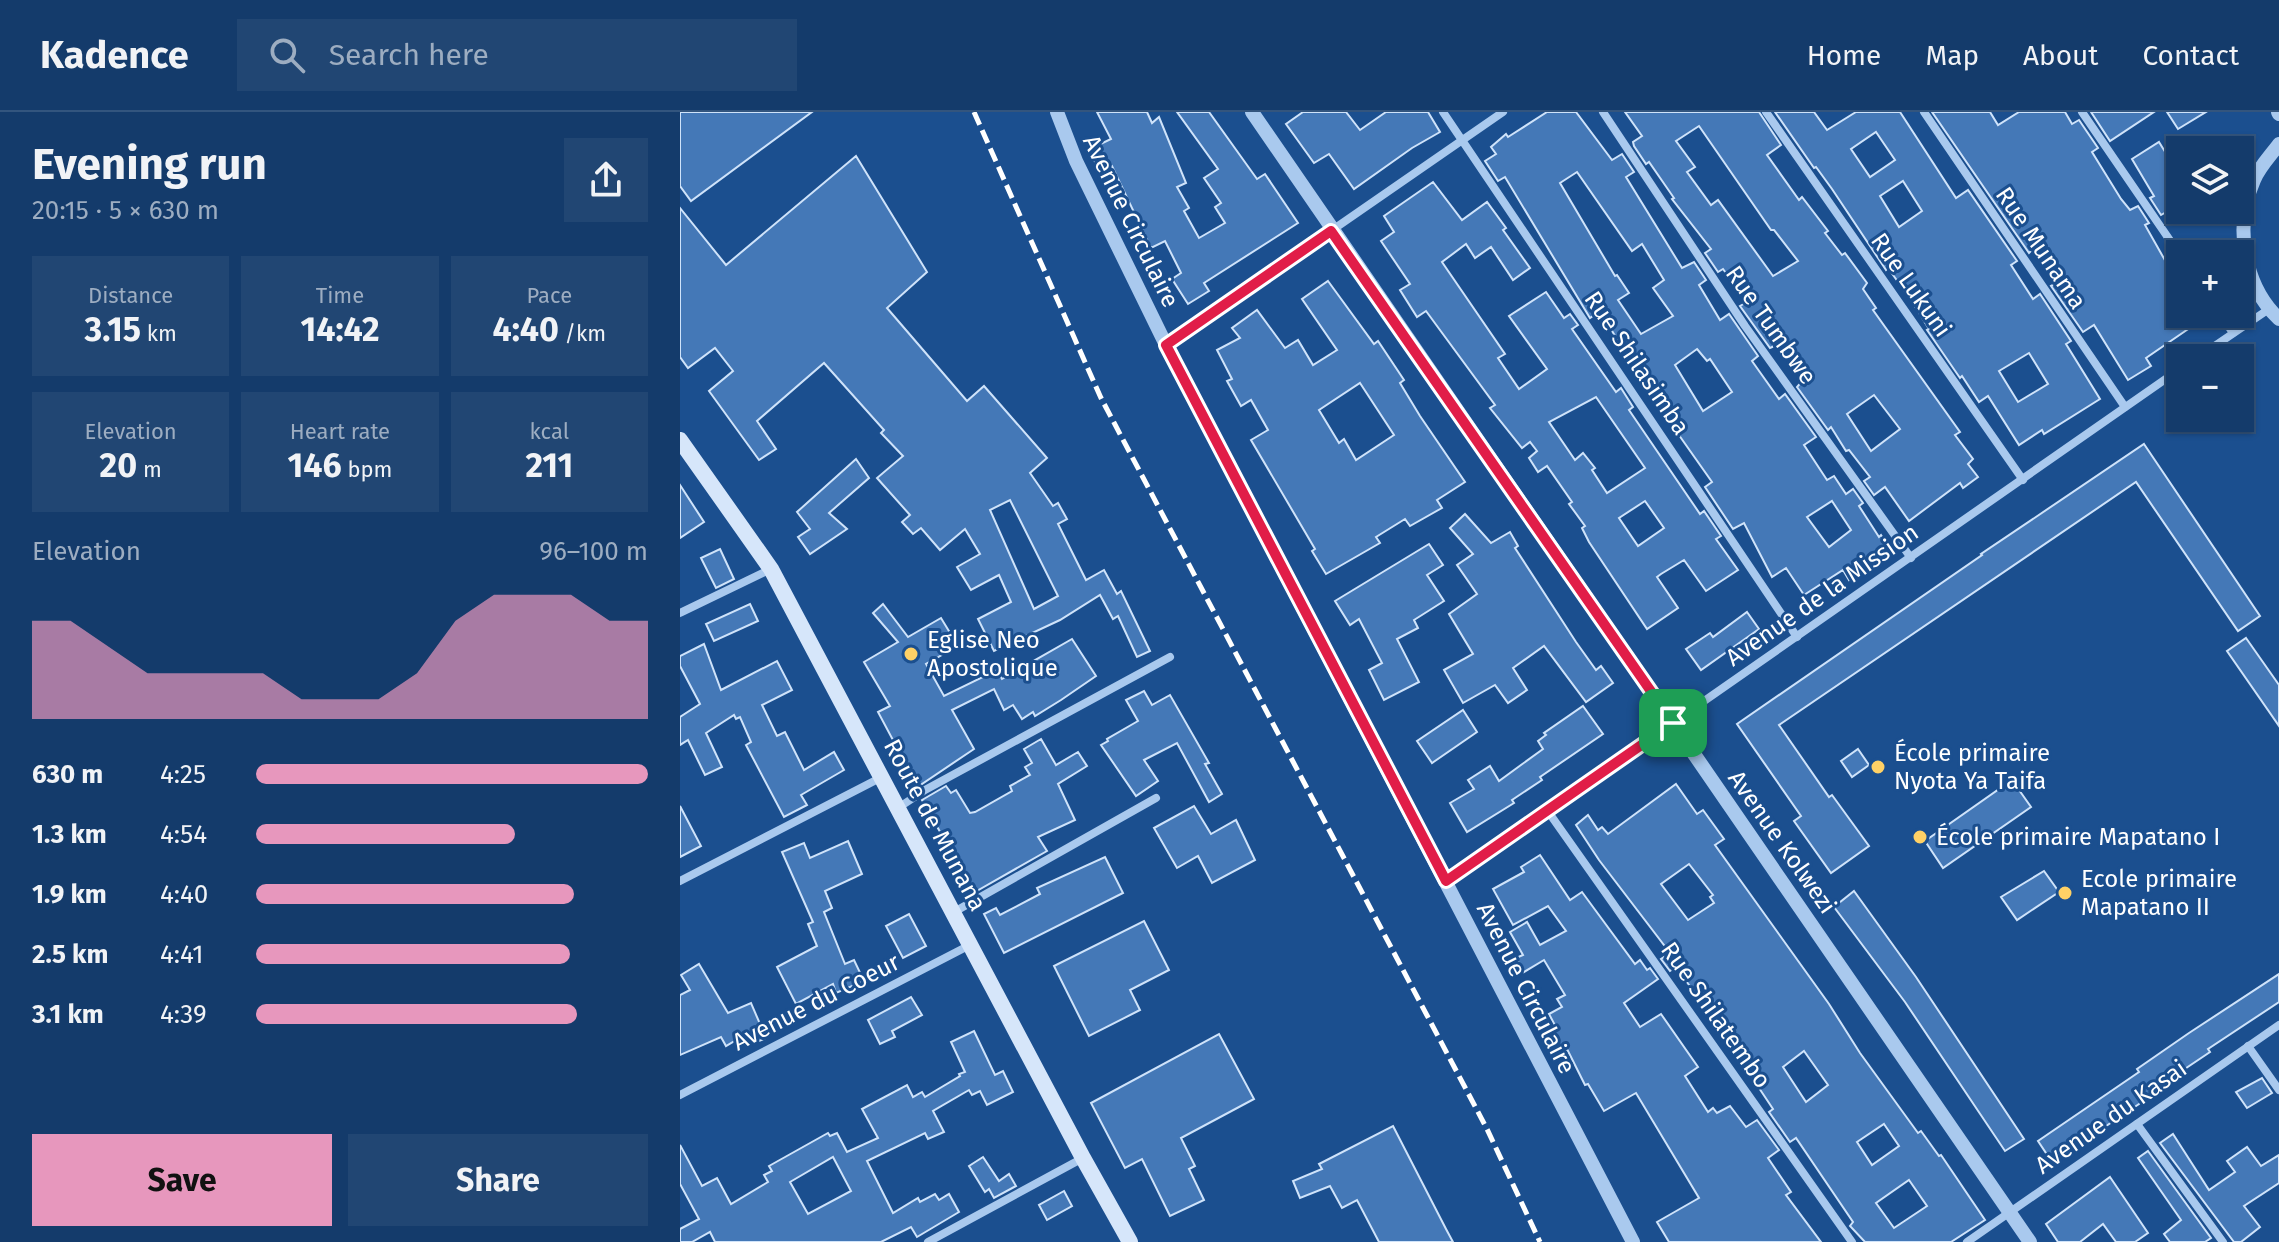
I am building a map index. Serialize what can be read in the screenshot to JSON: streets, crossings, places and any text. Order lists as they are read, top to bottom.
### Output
{
  "streets": {
    "main road": ["Route de Munana"],
    "street": [
      "Avenue Circulaire",
      "Rue Munama",
      "Rue Lukuni",
      "Rue Tumbwe",
      "Rue Shilasimba",
      "Avenue de la Mission",
      "Avenue Kolwezi",
      "Avenue du Coeur",
      "Rue Shilatembo",
      "Avenue du Kasai"
    ]
  },
  "crossings": [
    ["Avenue Circulaire", "Avenue de la Mission"],
    ["Rue Munama", "Avenue de la Mission"],
    ["Rue Lukuni", "Avenue de la Mission"],
    ["Rue Tumbwe", "Avenue de la Mission"],
    ["Rue Shilasimba", "Avenue de la Mission"],
    ["Avenue de la Mission", "Avenue Kolwezi"],
    ["Avenue de la Mission", "Rue Shilatembo"],
    ["Route de Munana", "Avenue du Coeur"],
    ["Avenue Kolwezi", "Avenue du Kasai"]
  ],
  "places": [
    "Eglise Neo Apostolique",
    "École primaire Nyota Ya Taifa",
    "École primaire Mapatano I",
    "Ecole primaire Mapatano II"
  ],
  "page": {
    "header": "Kadence",
    "search": "Search here",
    "nav": [
      "Home",
      "Map",
      "About",
      "Contact"
    ],
    "heading": ["Evening run", "20:15 · 5 × 630 m"],
    "map_buttons": ["+", "−"],
    "stats": [
      ["Distance", "3.15 km"],
      ["Time", "14:42"],
      ["Pace", "4:40 /km"],
      ["Elevation", "20 m"],
      ["Heart rate", "146 bpm"],
      ["kcal", "211"]
    ],
    "chart": ["Elevation", "96–100 m"],
    "list": [
      {
        "name": "630 m",
        "note": "4:25"
      },
      {
        "name": "1.3 km",
        "note": "4:54"
      },
      {
        "name": "1.9 km",
        "note": "4:40"
      },
      {
        "name": "2.5 km",
        "note": "4:41"
      },
      {
        "name": "3.1 km",
        "note": "4:39"
      }
    ],
    "buttons": ["Save", "Share"]
  }
}
